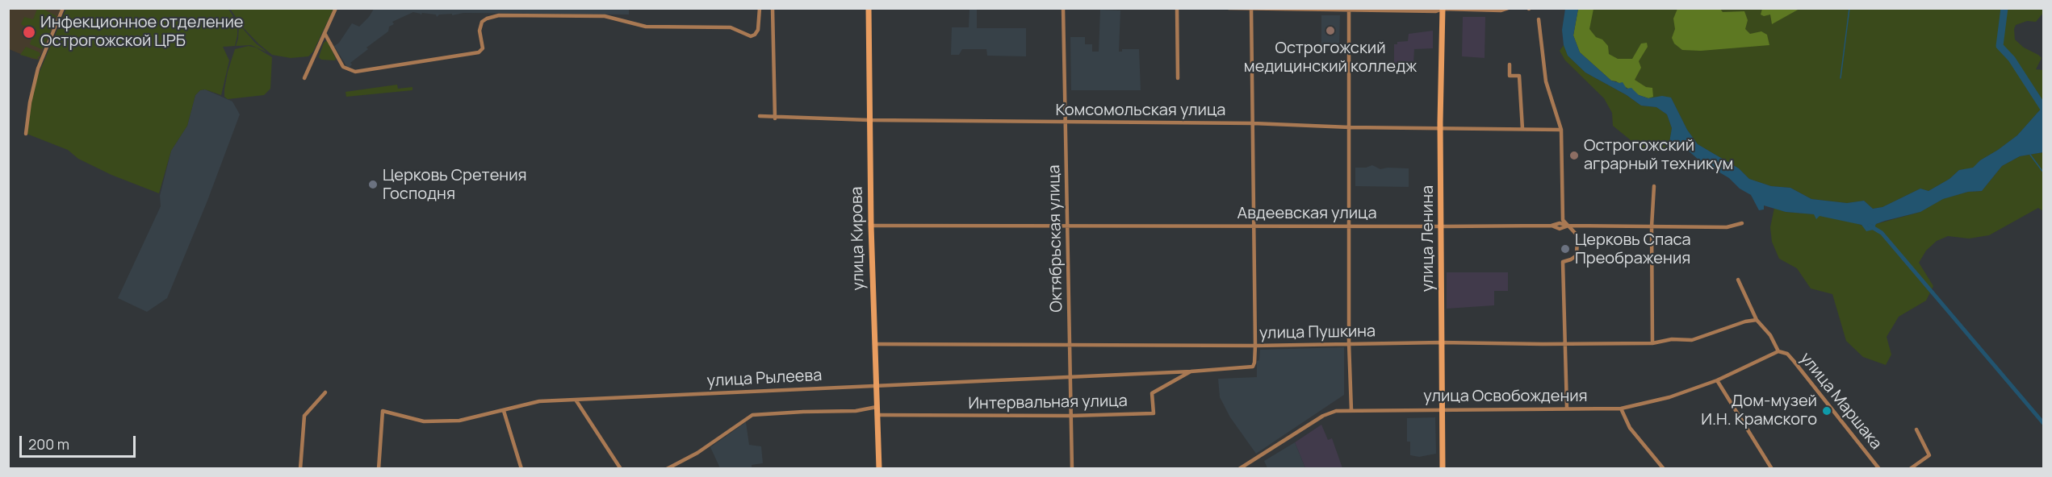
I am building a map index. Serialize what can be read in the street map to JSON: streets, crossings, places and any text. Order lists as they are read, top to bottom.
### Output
{
  "streets": {
    "main road": ["улица Кирова", "улица Ленина"],
    "street": [
      "Комсомольская улица",
      "Авдеевская улица",
      "Октябрьская улица",
      "улица Пушкина",
      "улица Рылеева",
      "улица Освобождения",
      "улица Маршака",
      "Интервальная улица"
    ]
  },
  "crossings": [
    ["Комсомольская улица", "улица Кирова"],
    ["Комсомольская улица", "Октябрьская улица"],
    ["Комсомольская улица", "улица Ленина"],
    ["Авдеевская улица", "улица Кирова"],
    ["Авдеевская улица", "Октябрьская улица"],
    ["Авдеевская улица", "улица Ленина"],
    ["улица Кирова", "улица Пушкина"],
    ["улица Кирова", "улица Рылеева"],
    ["улица Кирова", "Интервальная улица"],
    ["Октябрьская улица", "улица Пушкина"],
    ["Октябрьская улица", "улица Рылеева"],
    ["Октябрьская улица", "Интервальная улица"],
    ["улица Ленина", "улица Пушкина"],
    ["улица Ленина", "улица Освобождения"],
    ["улица Пушкина", "улица Маршака"],
    ["улица Пушкина", "Интервальная улица"],
    ["улица Рылеева", "Интервальная улица"],
    ["улица Освобождения", "улица Маршака"]
  ],
  "places": [
    "Острогожский медицинский колледж",
    "Инфекционное отделение Острогожской ЦРБ",
    "Острогожский аграрный техникум",
    "Церковь Сретения Господня",
    "Церковь Спаса Преображения",
    "Дом-музей И.Н. Крамского"
  ],
  "scale_bar": "200 m"
}
